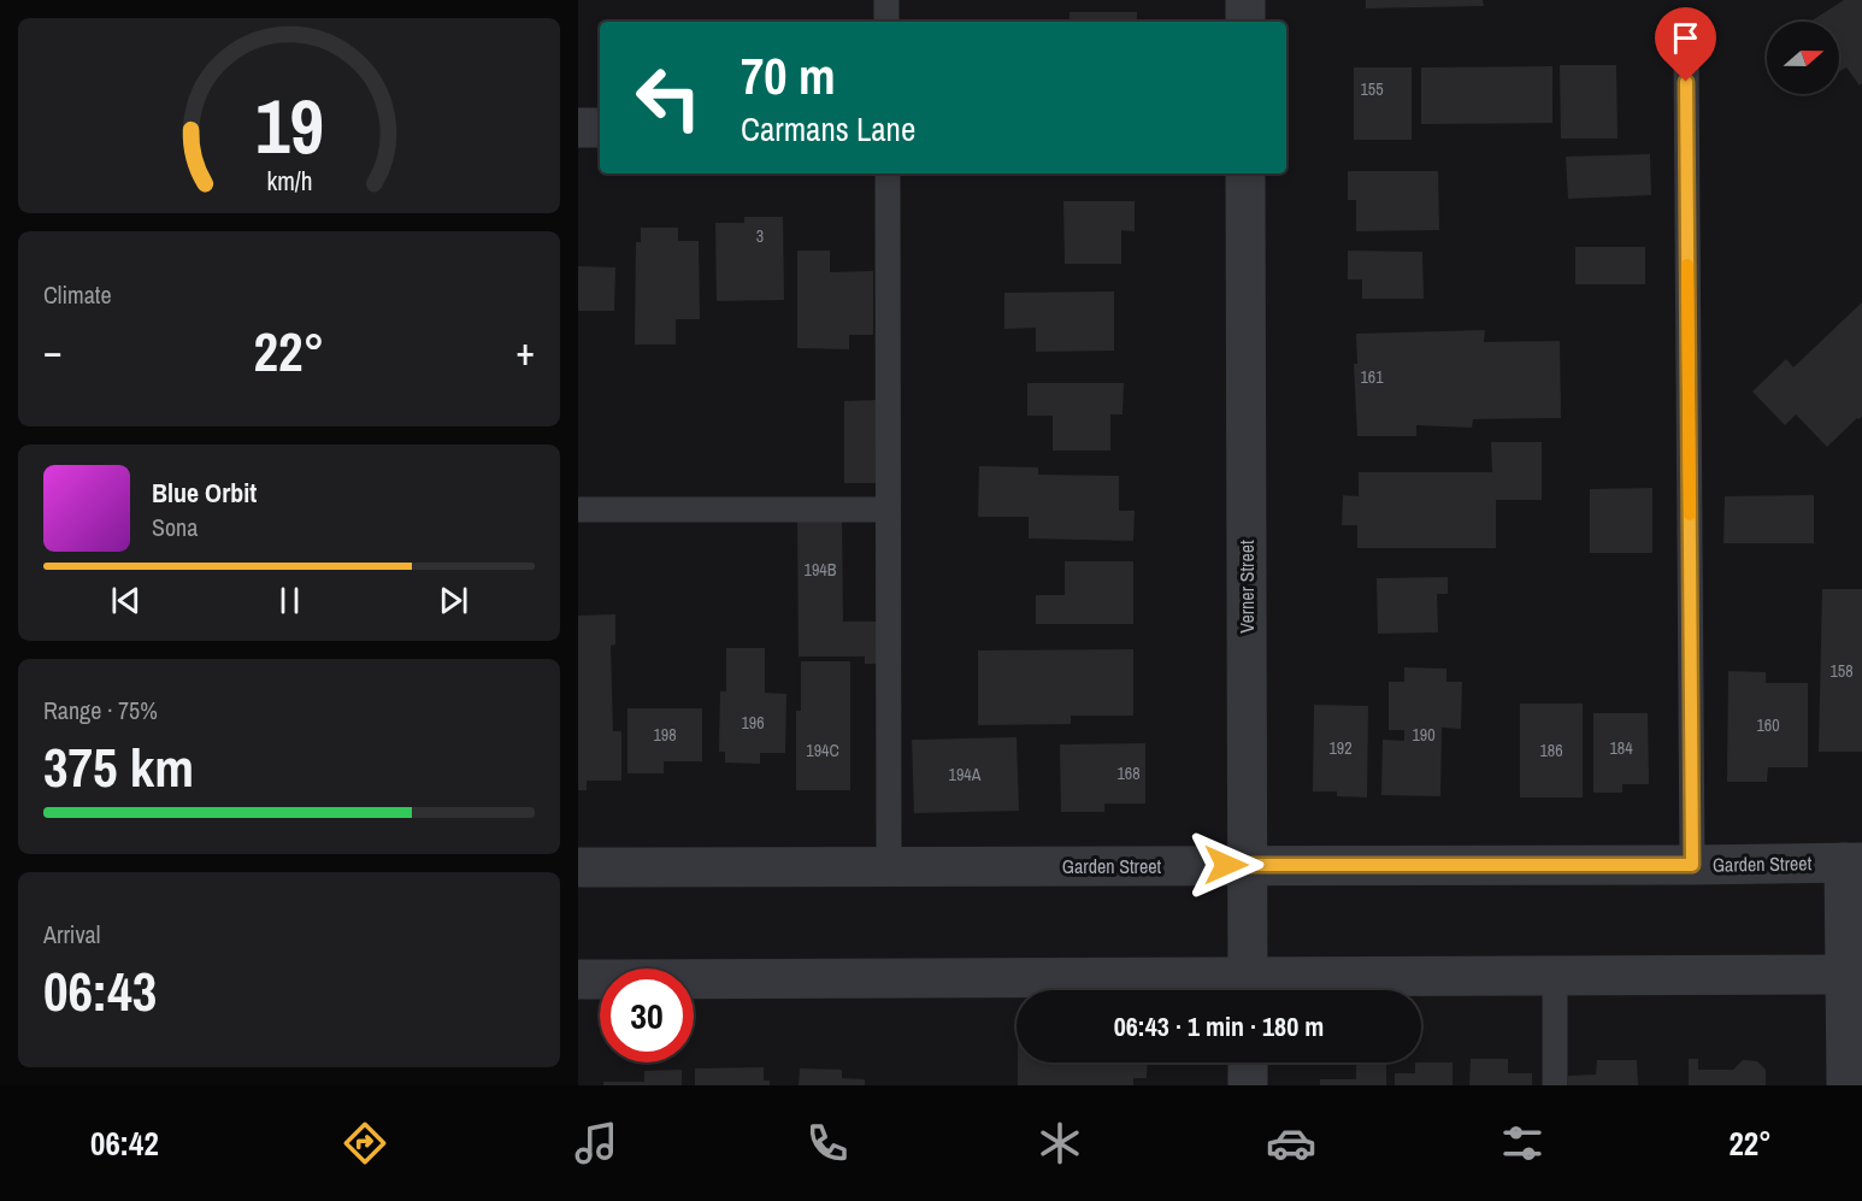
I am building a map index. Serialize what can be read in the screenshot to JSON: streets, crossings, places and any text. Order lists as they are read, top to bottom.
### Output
{
  "streets": {
    "street": ["Verner Street", "Garden Street"]
  },
  "crossings": [
    ["Verner Street", "Garden Street"]
  ],
  "house_numbers": [
    "155",
    "3",
    "161",
    "194B",
    "158",
    "196",
    "160",
    "198",
    "190",
    "192",
    "184",
    "194C",
    "186",
    "168",
    "194A"
  ],
  "north": "right",
  "page": {
    "turn": ["70 m", "Carmans Lane"],
    "tile": [
      "Climate",
      ["Range · 75%", "375 km"],
      ["Arrival", "06:43"]
    ],
    "heat": ["−", "22°", "+"],
    "song": ["Blue Orbit", "Sona"],
    "limit": "30",
    "trip": "06:43 · 1 min · 180 m",
    "tabs": ["06:42", "22°"],
    "gauge": ["19", "km/h"]
  }
}
